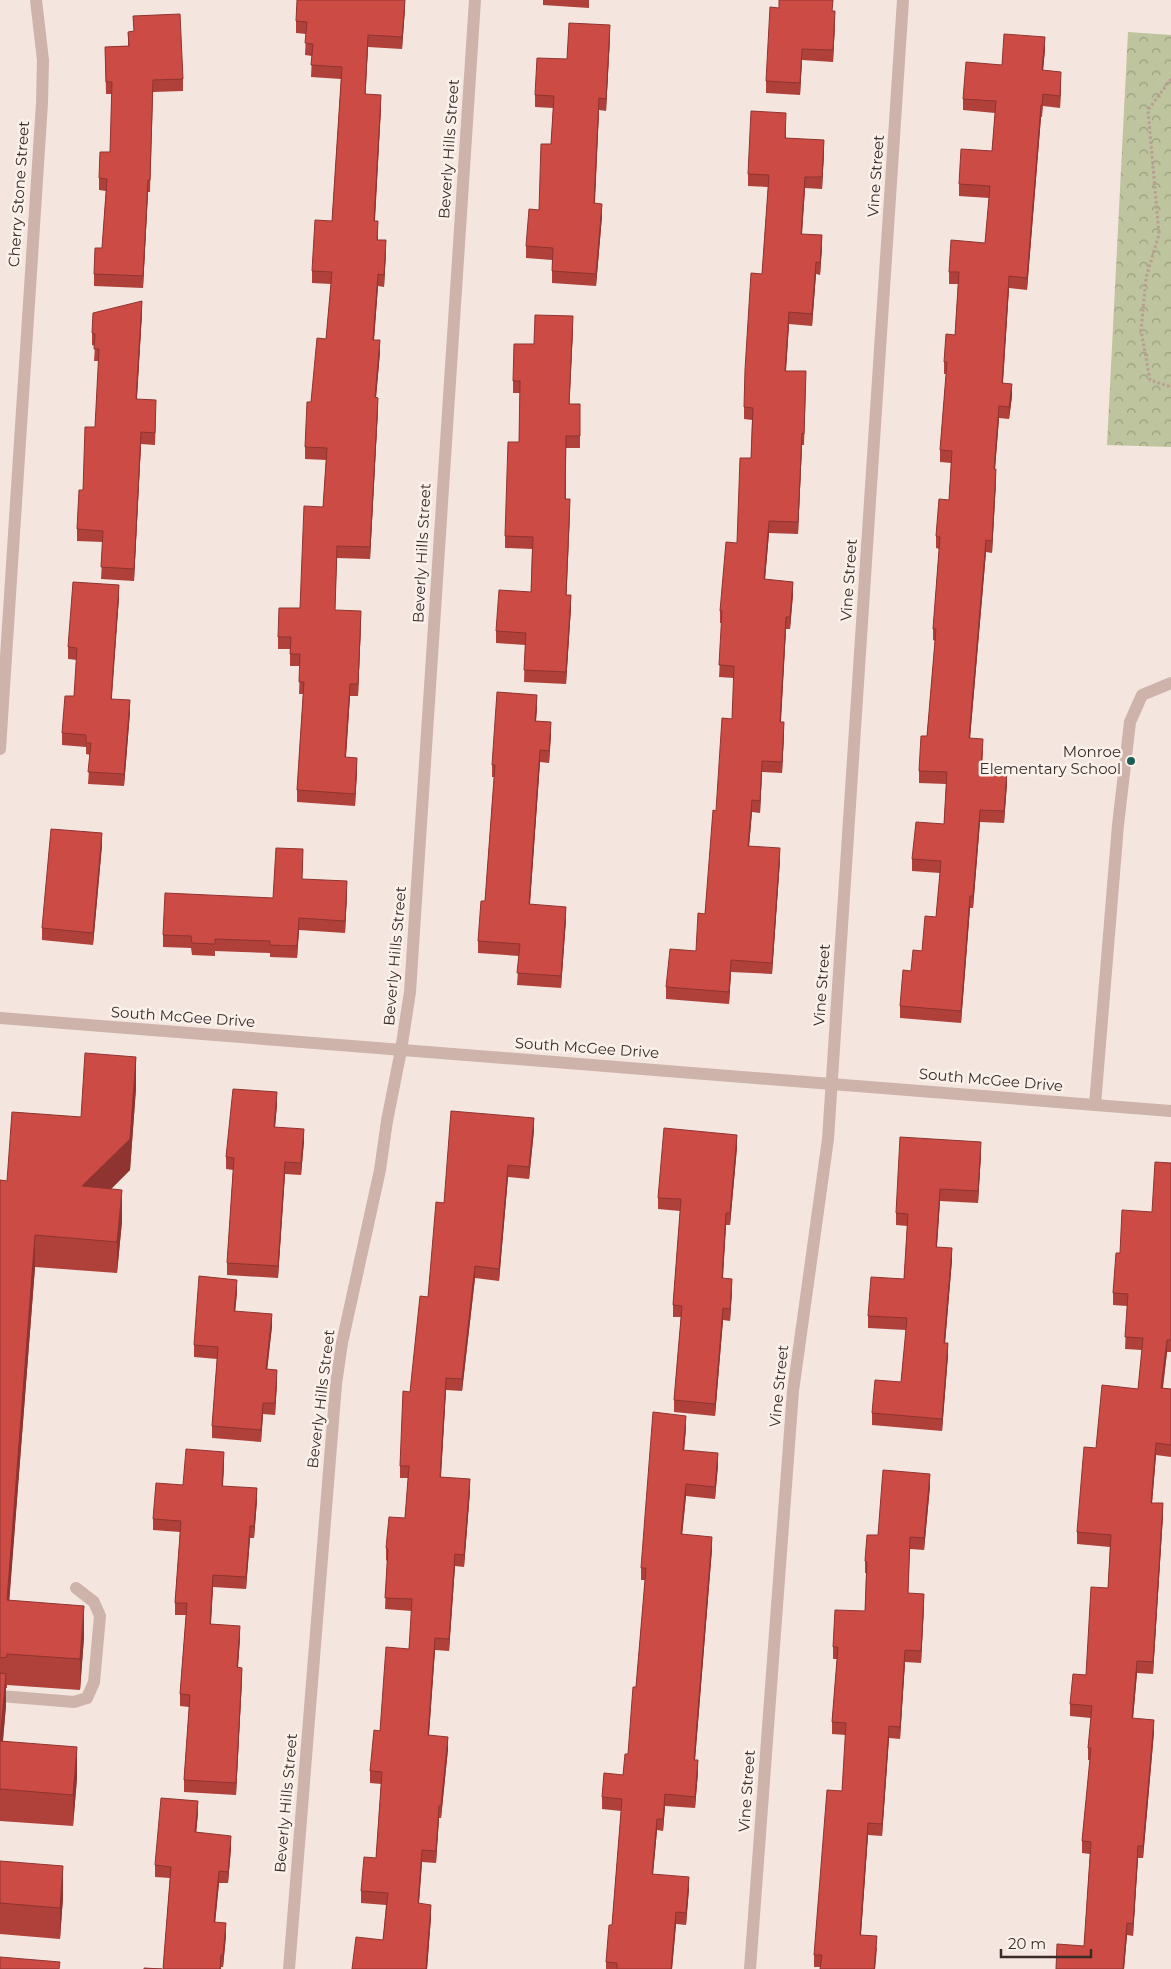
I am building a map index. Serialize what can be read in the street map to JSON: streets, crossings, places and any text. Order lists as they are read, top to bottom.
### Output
{
  "streets": {
    "street": [
      "Beverly Hills Street",
      "Vine Street",
      "Cherry Stone Street",
      "South McGee Drive"
    ]
  },
  "crossings": [
    ["Beverly Hills Street", "South McGee Drive"],
    ["Vine Street", "South McGee Drive"]
  ],
  "places": ["Monroe Elementary School"],
  "scale_bar": "20 m"
}
